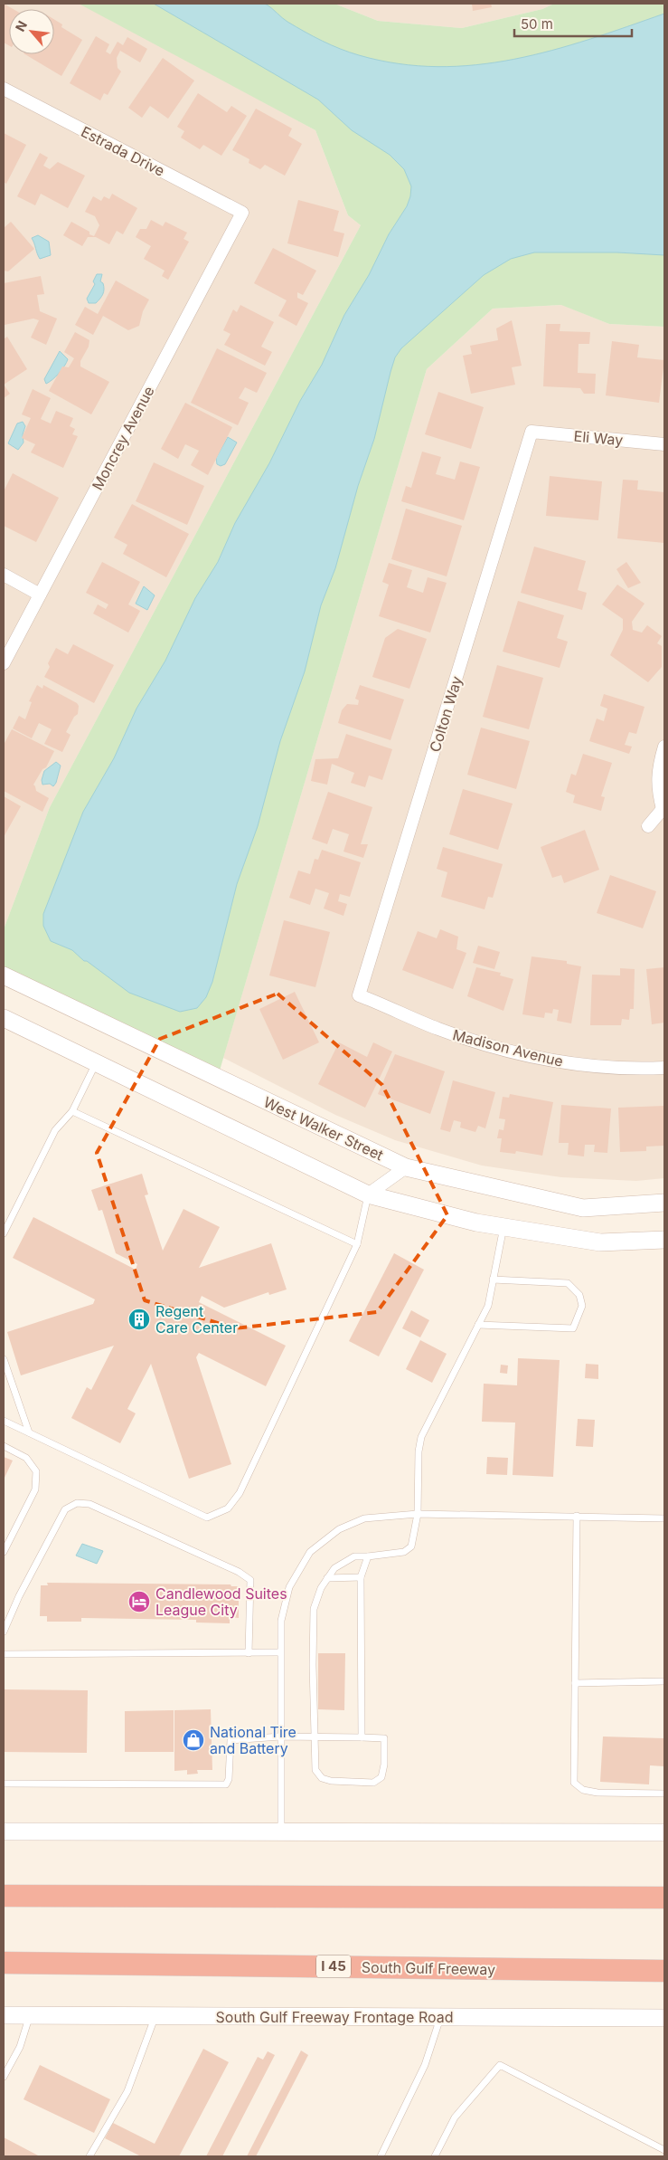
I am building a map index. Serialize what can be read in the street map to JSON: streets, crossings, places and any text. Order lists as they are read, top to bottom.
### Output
{
  "streets": {
    "highway": ["I 45", "South Gulf Freeway"],
    "street": [
      "Estrada Drive",
      "Moncrey Avenue",
      "Eli Way",
      "Colton Way",
      "Madison Avenue",
      "West Walker Street",
      "South Gulf Freeway Frontage Road"
    ]
  },
  "crossings": [
    ["Estrada Drive", "Moncrey Avenue"],
    ["Eli Way", "Colton Way"],
    ["Colton Way", "Madison Avenue"]
  ],
  "places": {
    "building": ["Regent Care Center"],
    "hotel": ["Candlewood Suites League City"],
    "shop": ["National Tire and Battery"]
  },
  "scale_bar": "50 m",
  "north": "top left"
}
